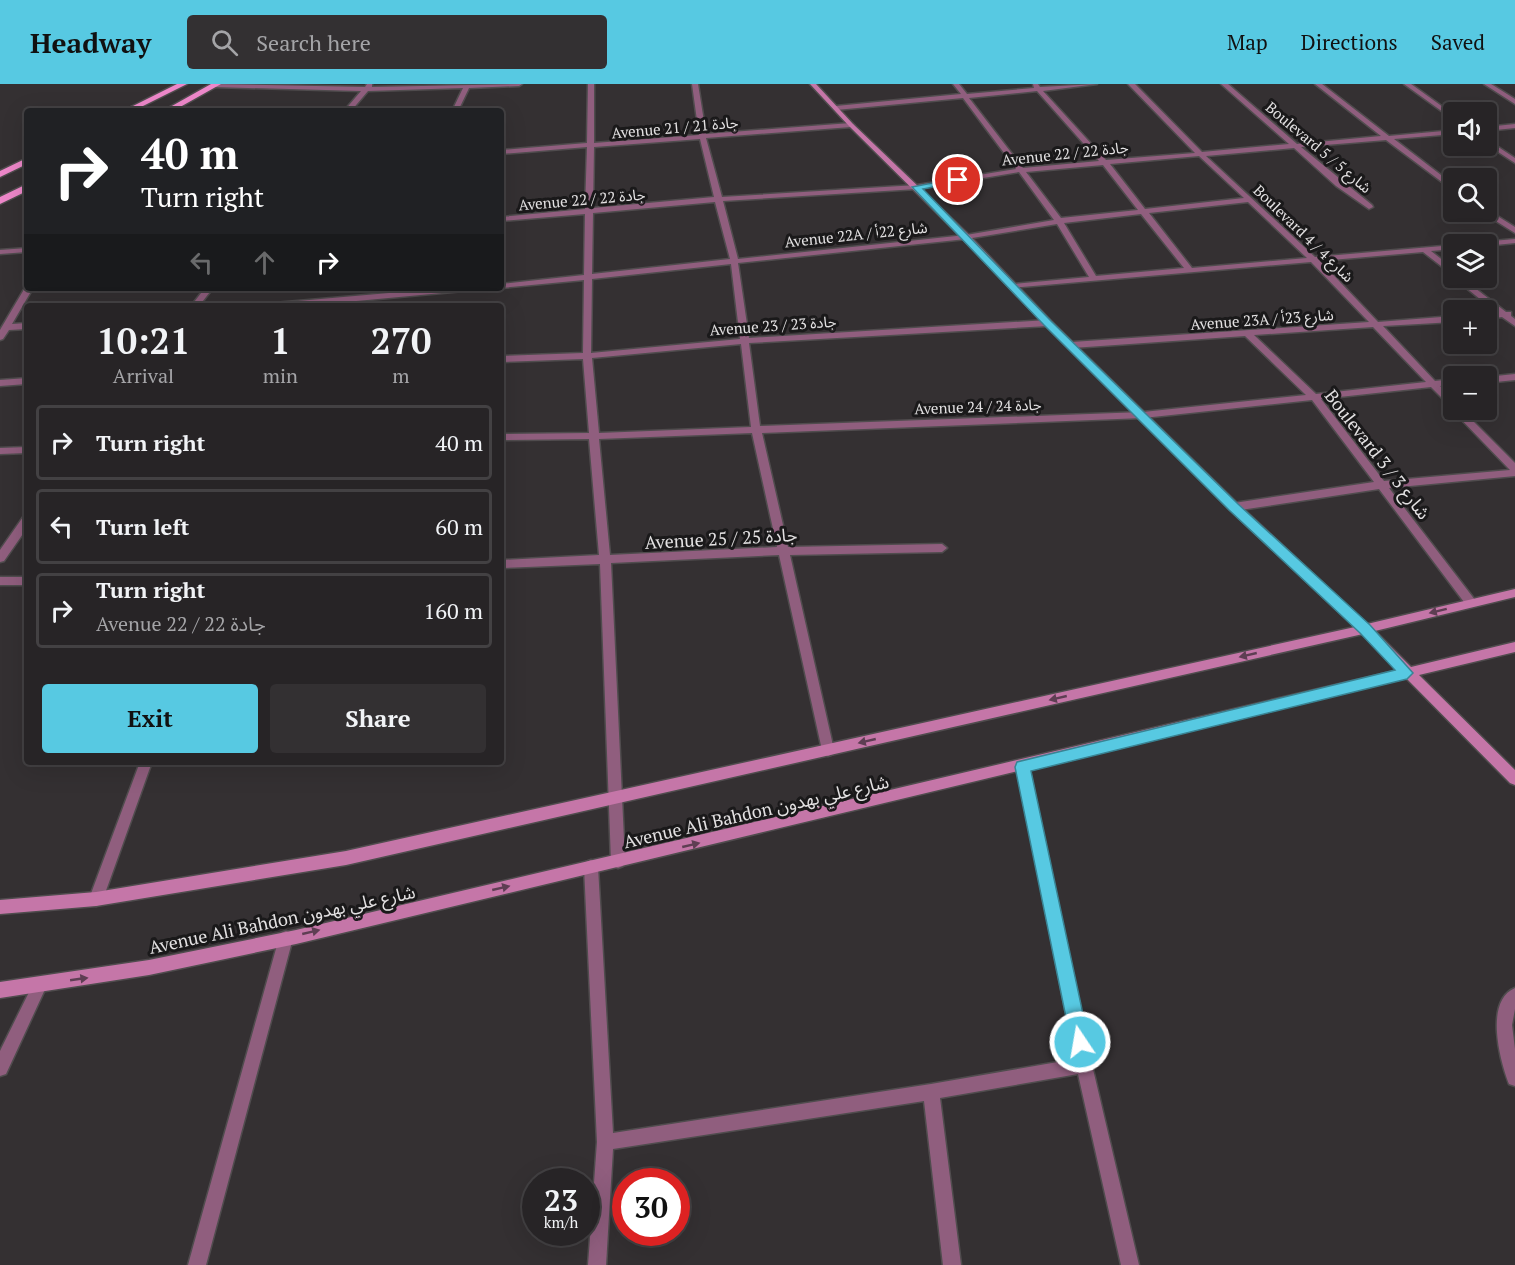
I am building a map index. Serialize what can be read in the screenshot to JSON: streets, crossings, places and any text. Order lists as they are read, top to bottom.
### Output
{
  "streets": {
    "main road": ["Avenue Ali Bahdon شارع علي بهدون"],
    "street": [
      "Avenue 21 / جادة 21",
      "Boulevard 5 / شارع 5",
      "Avenue 22 / جادة 22",
      "Boulevard 4 / شارع 4",
      "Avenue 22A / شارع 22أ",
      "Avenue 23A / شارع 23أ",
      "Avenue 23 / جادة 23",
      "Avenue 24 / جادة 24",
      "Boulevard 3 / شارع 3",
      "Avenue 25 / جادة 25"
    ]
  },
  "crossings": [
    ["Boulevard 5 / شارع 5", "Avenue 22 / جادة 22"],
    ["Avenue 22 / جادة 22", "Boulevard 4 / شارع 4"],
    ["Boulevard 4 / شارع 4", "Avenue 22A / شارع 22أ"],
    ["Boulevard 4 / شارع 4", "Avenue 23A / شارع 23أ"],
    ["Boulevard 4 / شارع 4", "Avenue 24 / جادة 24"],
    ["Avenue 23A / شارع 23أ", "Boulevard 3 / شارع 3"],
    ["Avenue 24 / جادة 24", "Boulevard 3 / شارع 3"]
  ],
  "page": {
    "header": "Headway",
    "search": "Search here",
    "nav": ["Map", "Directions", "Saved"],
    "map_buttons": ["+", "−"],
    "turn": ["40 m", "Turn right"],
    "eta": [
      "10:21",
      "Arrival",
      "1",
      "min",
      "270",
      "m"
    ],
    "list": [
      {
        "name": "Turn right",
        "value": "40 m"
      },
      {
        "name": "Turn left",
        "value": "60 m"
      },
      {
        "name": "Turn right",
        "note": "Avenue 22 / جادة 22",
        "value": "160 m"
      }
    ],
    "buttons": ["Exit", "Share"],
    "speed": "23 km/h",
    "limit": "30"
  }
}
